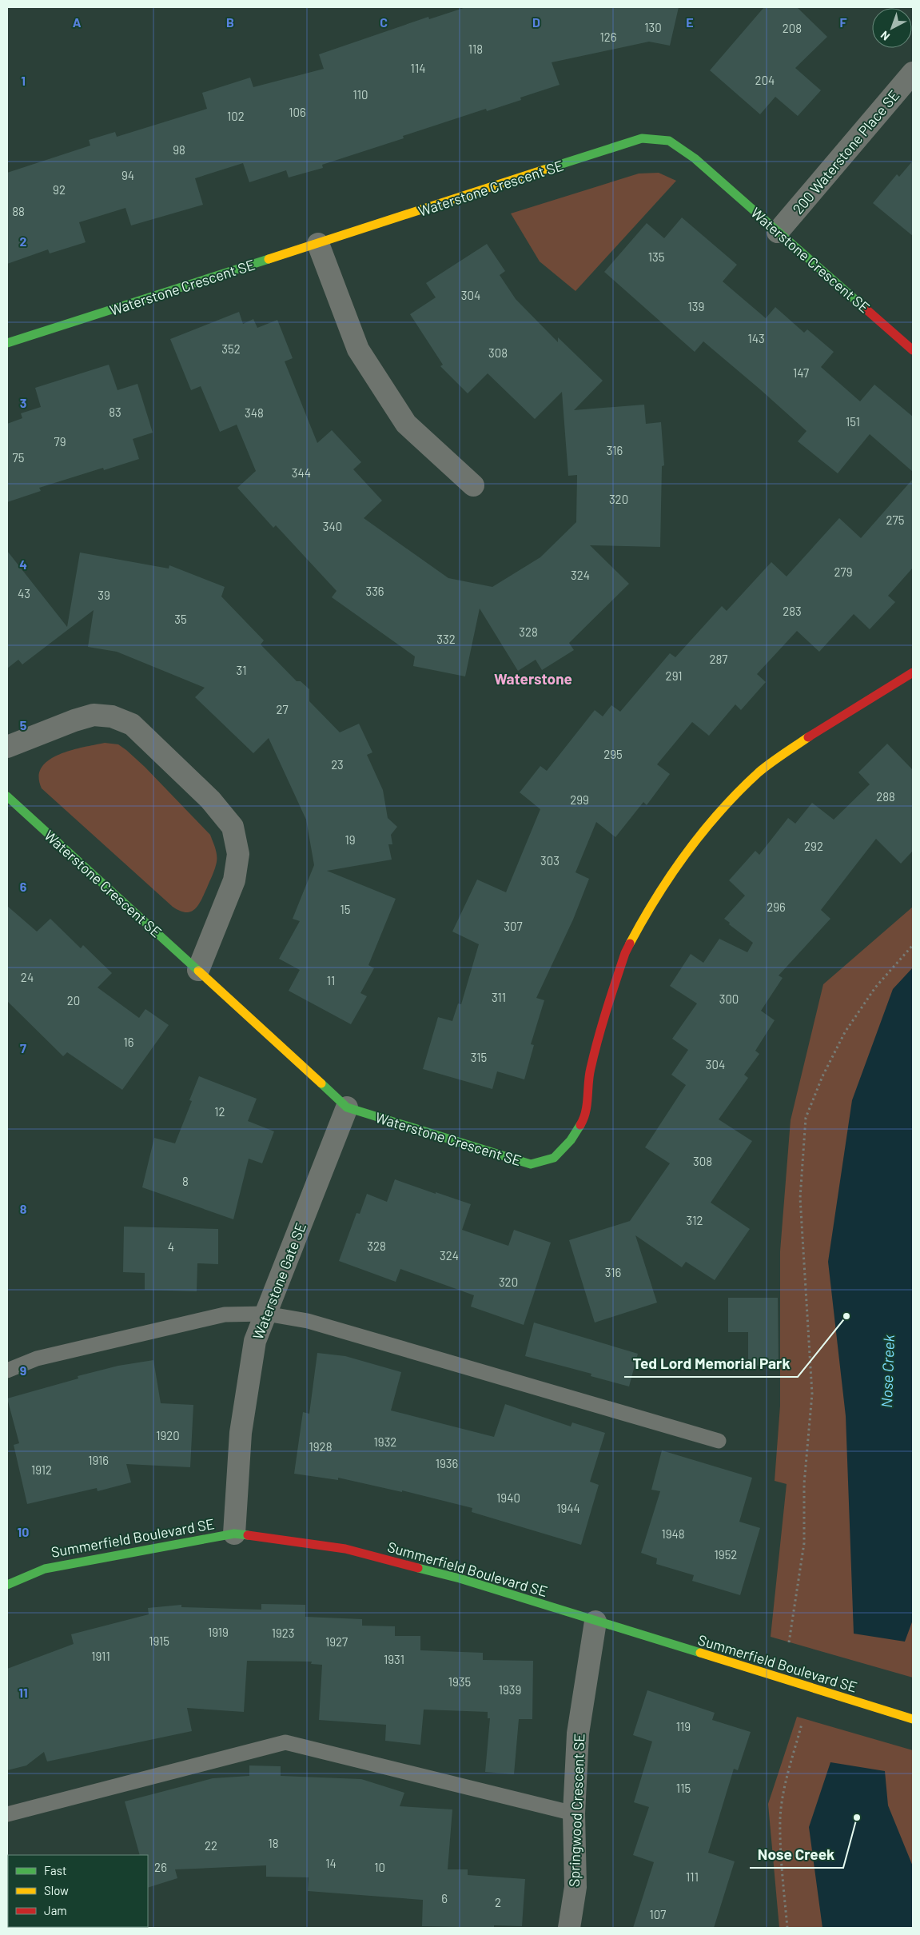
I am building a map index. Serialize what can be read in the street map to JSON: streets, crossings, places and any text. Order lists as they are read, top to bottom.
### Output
{
  "streets": {
    "street": [
      "200 Waterstone Place SE",
      "Waterstone Crescent SE",
      "Waterstone Gate SE",
      "Summerfield Boulevard SE",
      "Springwood Crescent SE"
    ]
  },
  "crossings": [
    ["200 Waterstone Place SE", "Waterstone Crescent SE"],
    ["Waterstone Crescent SE", "Waterstone Gate SE"],
    ["Waterstone Gate SE", "Summerfield Boulevard SE"],
    ["Summerfield Boulevard SE", "Springwood Crescent SE"]
  ],
  "districts": ["Waterstone"],
  "water": ["Nose Creek"],
  "places": ["Ted Lord Memorial Park", "Nose Creek"],
  "house_numbers": [
    "130",
    "208",
    "126",
    "118",
    "114",
    "204",
    "110",
    "106",
    "102",
    "98",
    "94",
    "92",
    "88",
    "135",
    "304",
    "139",
    "143",
    "352",
    "308",
    "147",
    "83",
    "348",
    "151",
    "79",
    "316",
    "75",
    "344",
    "320",
    "275",
    "340",
    "279",
    "324",
    "336",
    "43",
    "39",
    "283",
    "35",
    "328",
    "332",
    "287",
    "31",
    "291",
    "27",
    "295",
    "23",
    "288",
    "299",
    "19",
    "292",
    "303",
    "296",
    "15",
    "307",
    "24",
    "11",
    "311",
    "300",
    "20",
    "16",
    "315",
    "304",
    "12",
    "308",
    "8",
    "312",
    "328",
    "4",
    "324",
    "316",
    "320",
    "1920",
    "1932",
    "1928",
    "1916",
    "1936",
    "1912",
    "1940",
    "1944",
    "1948",
    "1952",
    "1919",
    "1923",
    "1915",
    "1927",
    "1911",
    "1931",
    "1935",
    "1939",
    "119",
    "115",
    "18",
    "22",
    "14",
    "26",
    "10",
    "111",
    "6",
    "2",
    "107"
  ],
  "legend": ["Fast", "Slow", "Jam"],
  "north": "bottom left",
  "grid": {
    "columns": [
      "A",
      "B",
      "C",
      "D",
      "E",
      "F"
    ],
    "rows": [
      "1",
      "2",
      "3",
      "4",
      "5",
      "6",
      "7",
      "8",
      "9",
      "10",
      "11"
    ]
  }
}
